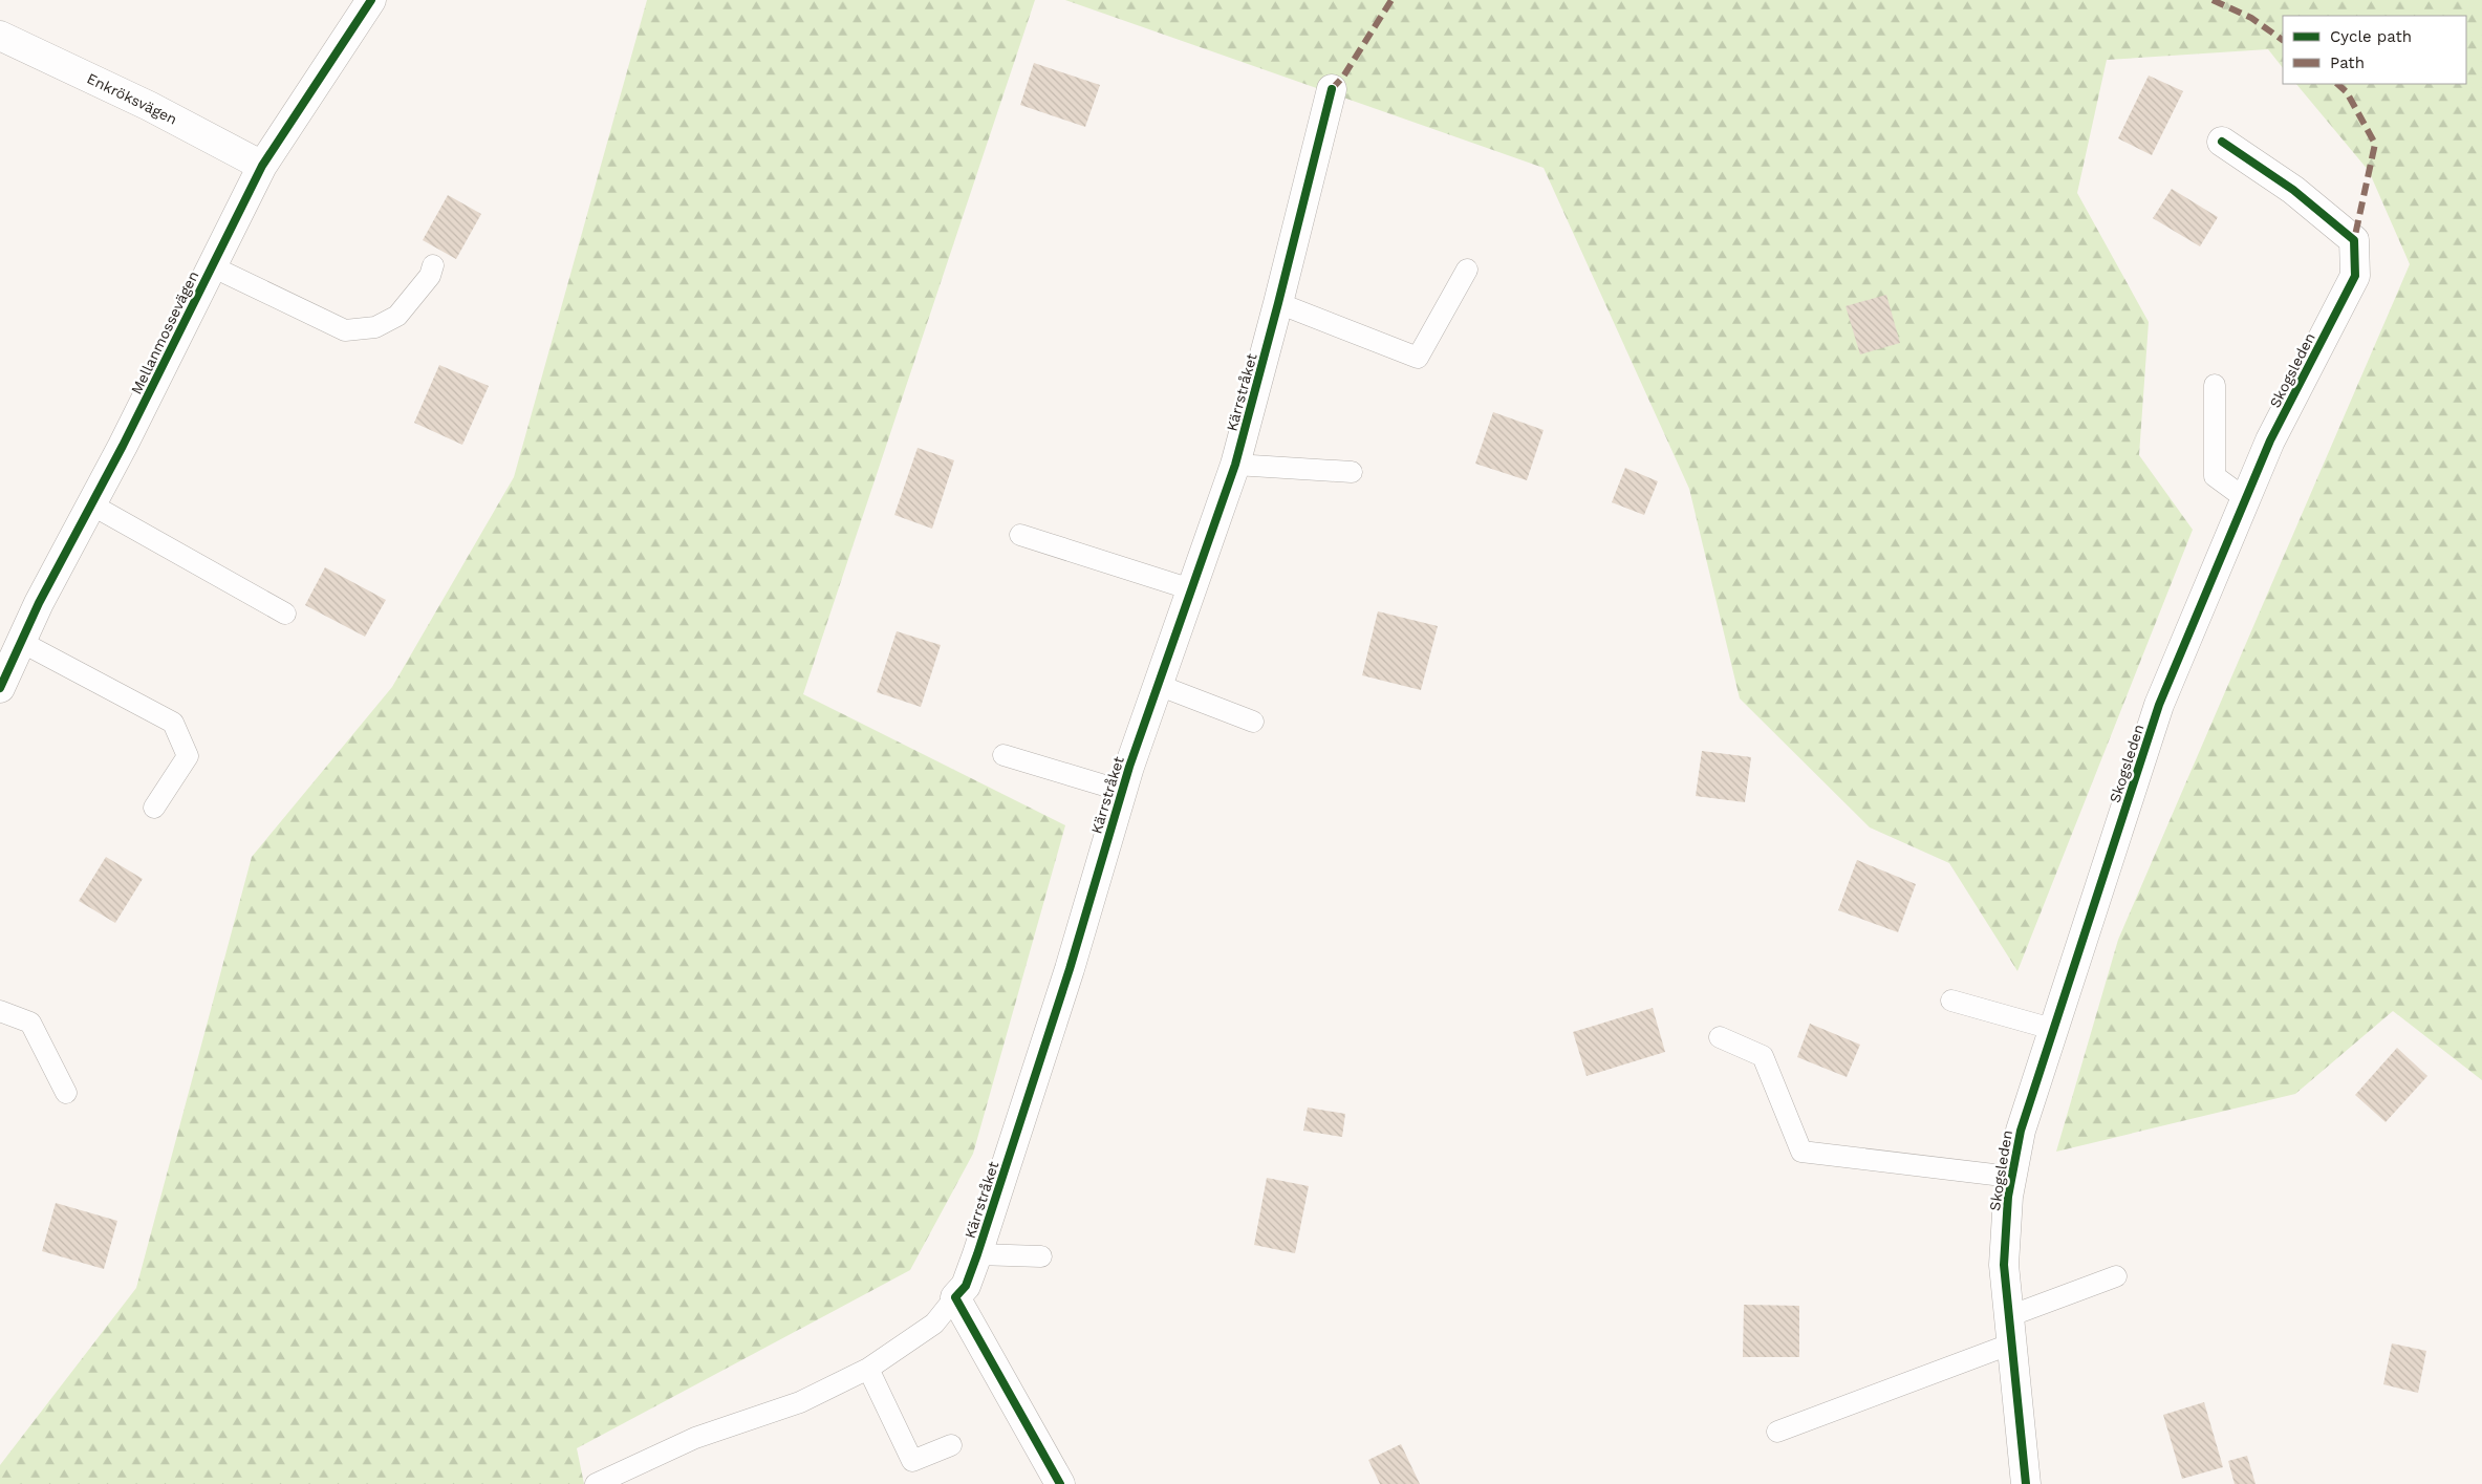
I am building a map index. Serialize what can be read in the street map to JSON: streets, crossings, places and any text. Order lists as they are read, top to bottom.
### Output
{
  "streets": {
    "street": [
      "Enkröksvägen",
      "Mellanmossevägen",
      "Skogsleden",
      "Kärrstråket"
    ]
  },
  "crossings": [
    ["Enkröksvägen", "Mellanmossevägen"]
  ],
  "legend": ["Cycle path", "Path"]
}
